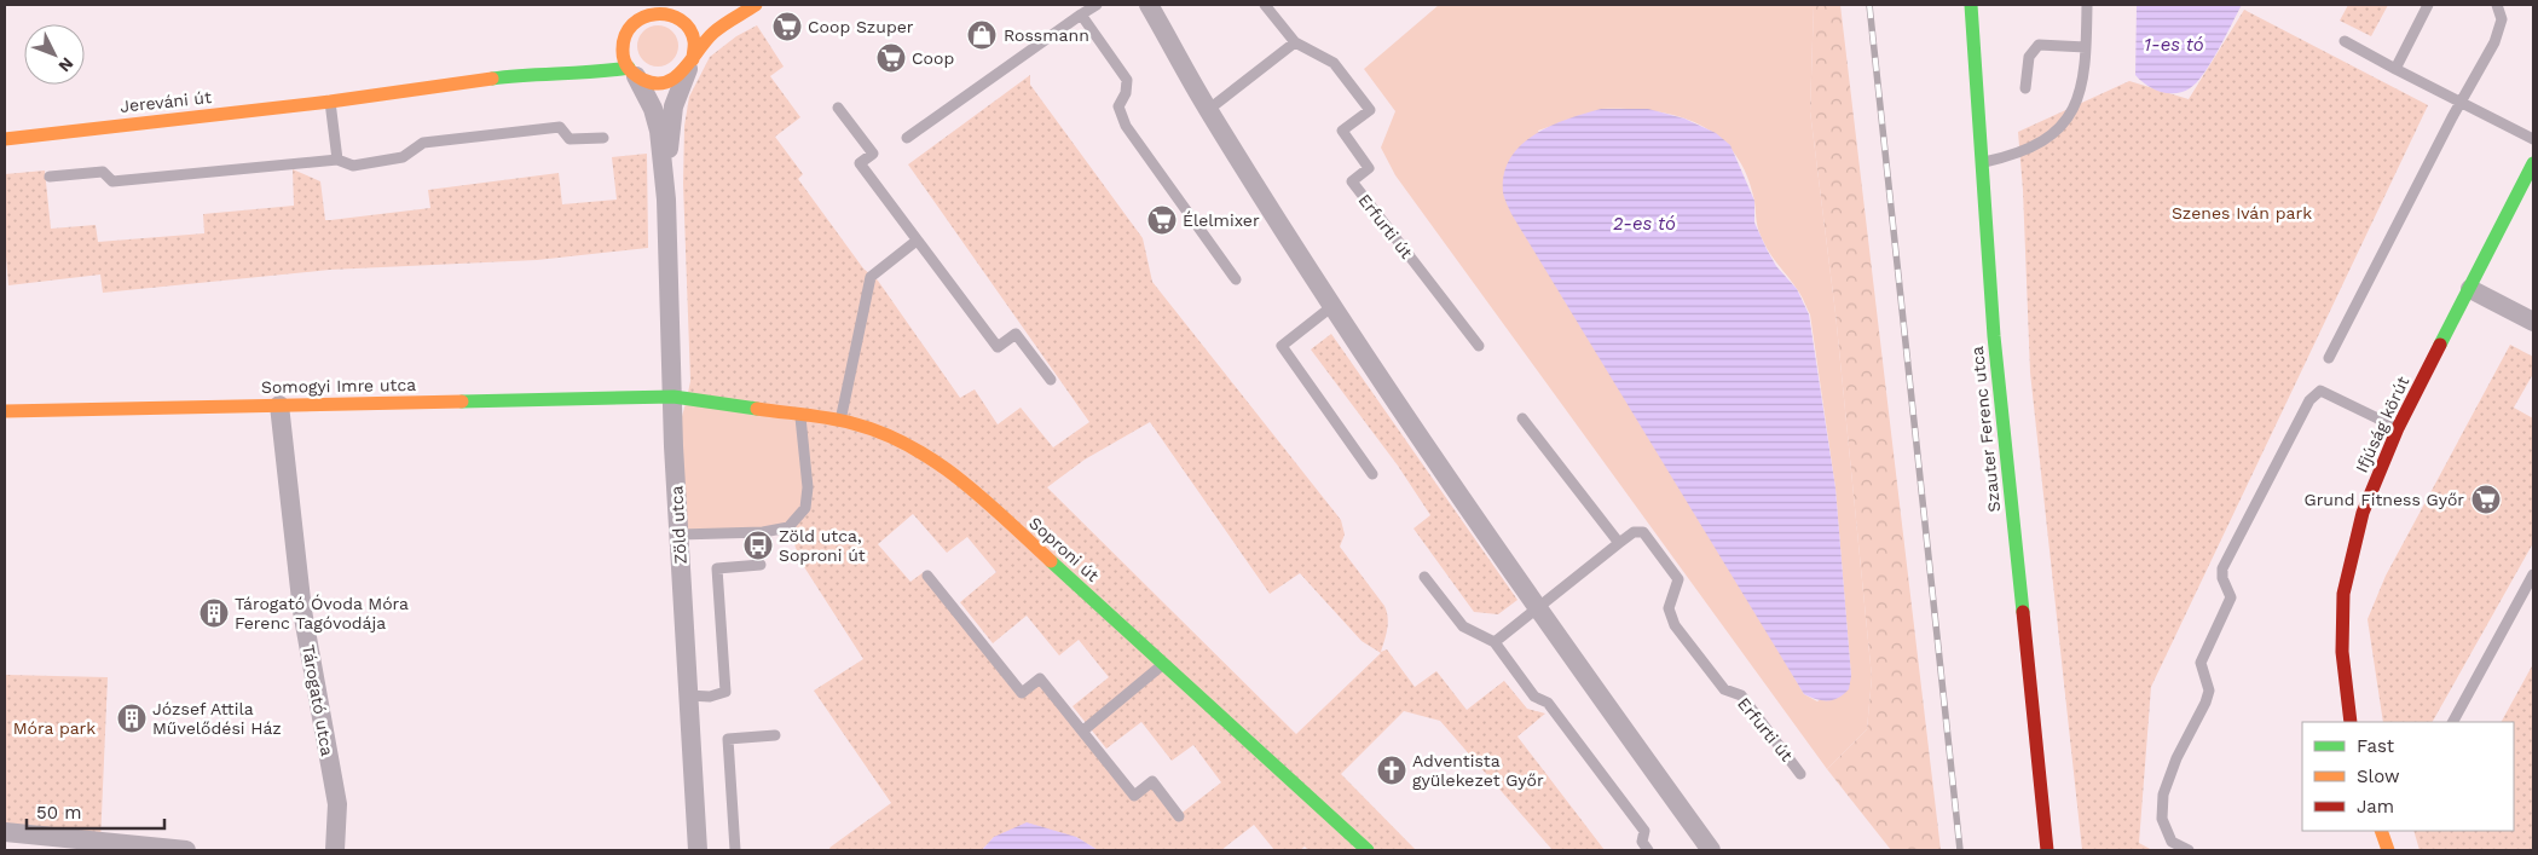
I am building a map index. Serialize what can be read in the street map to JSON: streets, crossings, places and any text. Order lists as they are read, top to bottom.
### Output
{
  "streets": {
    "street": [
      "Jereváni út",
      "Somogyi Imre utca",
      "Ifjúság körút",
      "Szauter Ferenc utca",
      "Zöld utca",
      "Soproni út",
      "Tárogató utca"
    ],
    "lane": ["Erfurti út"]
  },
  "crossings": [
    ["Jereváni út", "Zöld utca"],
    ["Somogyi Imre utca", "Zöld utca"],
    ["Somogyi Imre utca", "Soproni út"],
    ["Somogyi Imre utca", "Tárogató utca"],
    ["Zöld utca", "Soproni út"]
  ],
  "water": ["1-es tó", "2-es tó"],
  "parks": ["Szenes Iván park", "Móra park"],
  "places": {
    "supermarket": [
      "Coop Szuper",
      "Coop",
      "Élelmixer",
      "Grund Fitness Győr"
    ],
    "shop": ["Rossmann"],
    "bus stop": ["Zöld utca, Soproni út"],
    "building": ["Tárogató Óvoda Móra Ferenc Tagóvodája", "József Attila Művelődési Ház"],
    "church": ["Adventista gyülekezet Győr"]
  },
  "legend": ["Fast", "Slow", "Jam"],
  "scale_bar": "50 m",
  "north": "bottom right"
}
